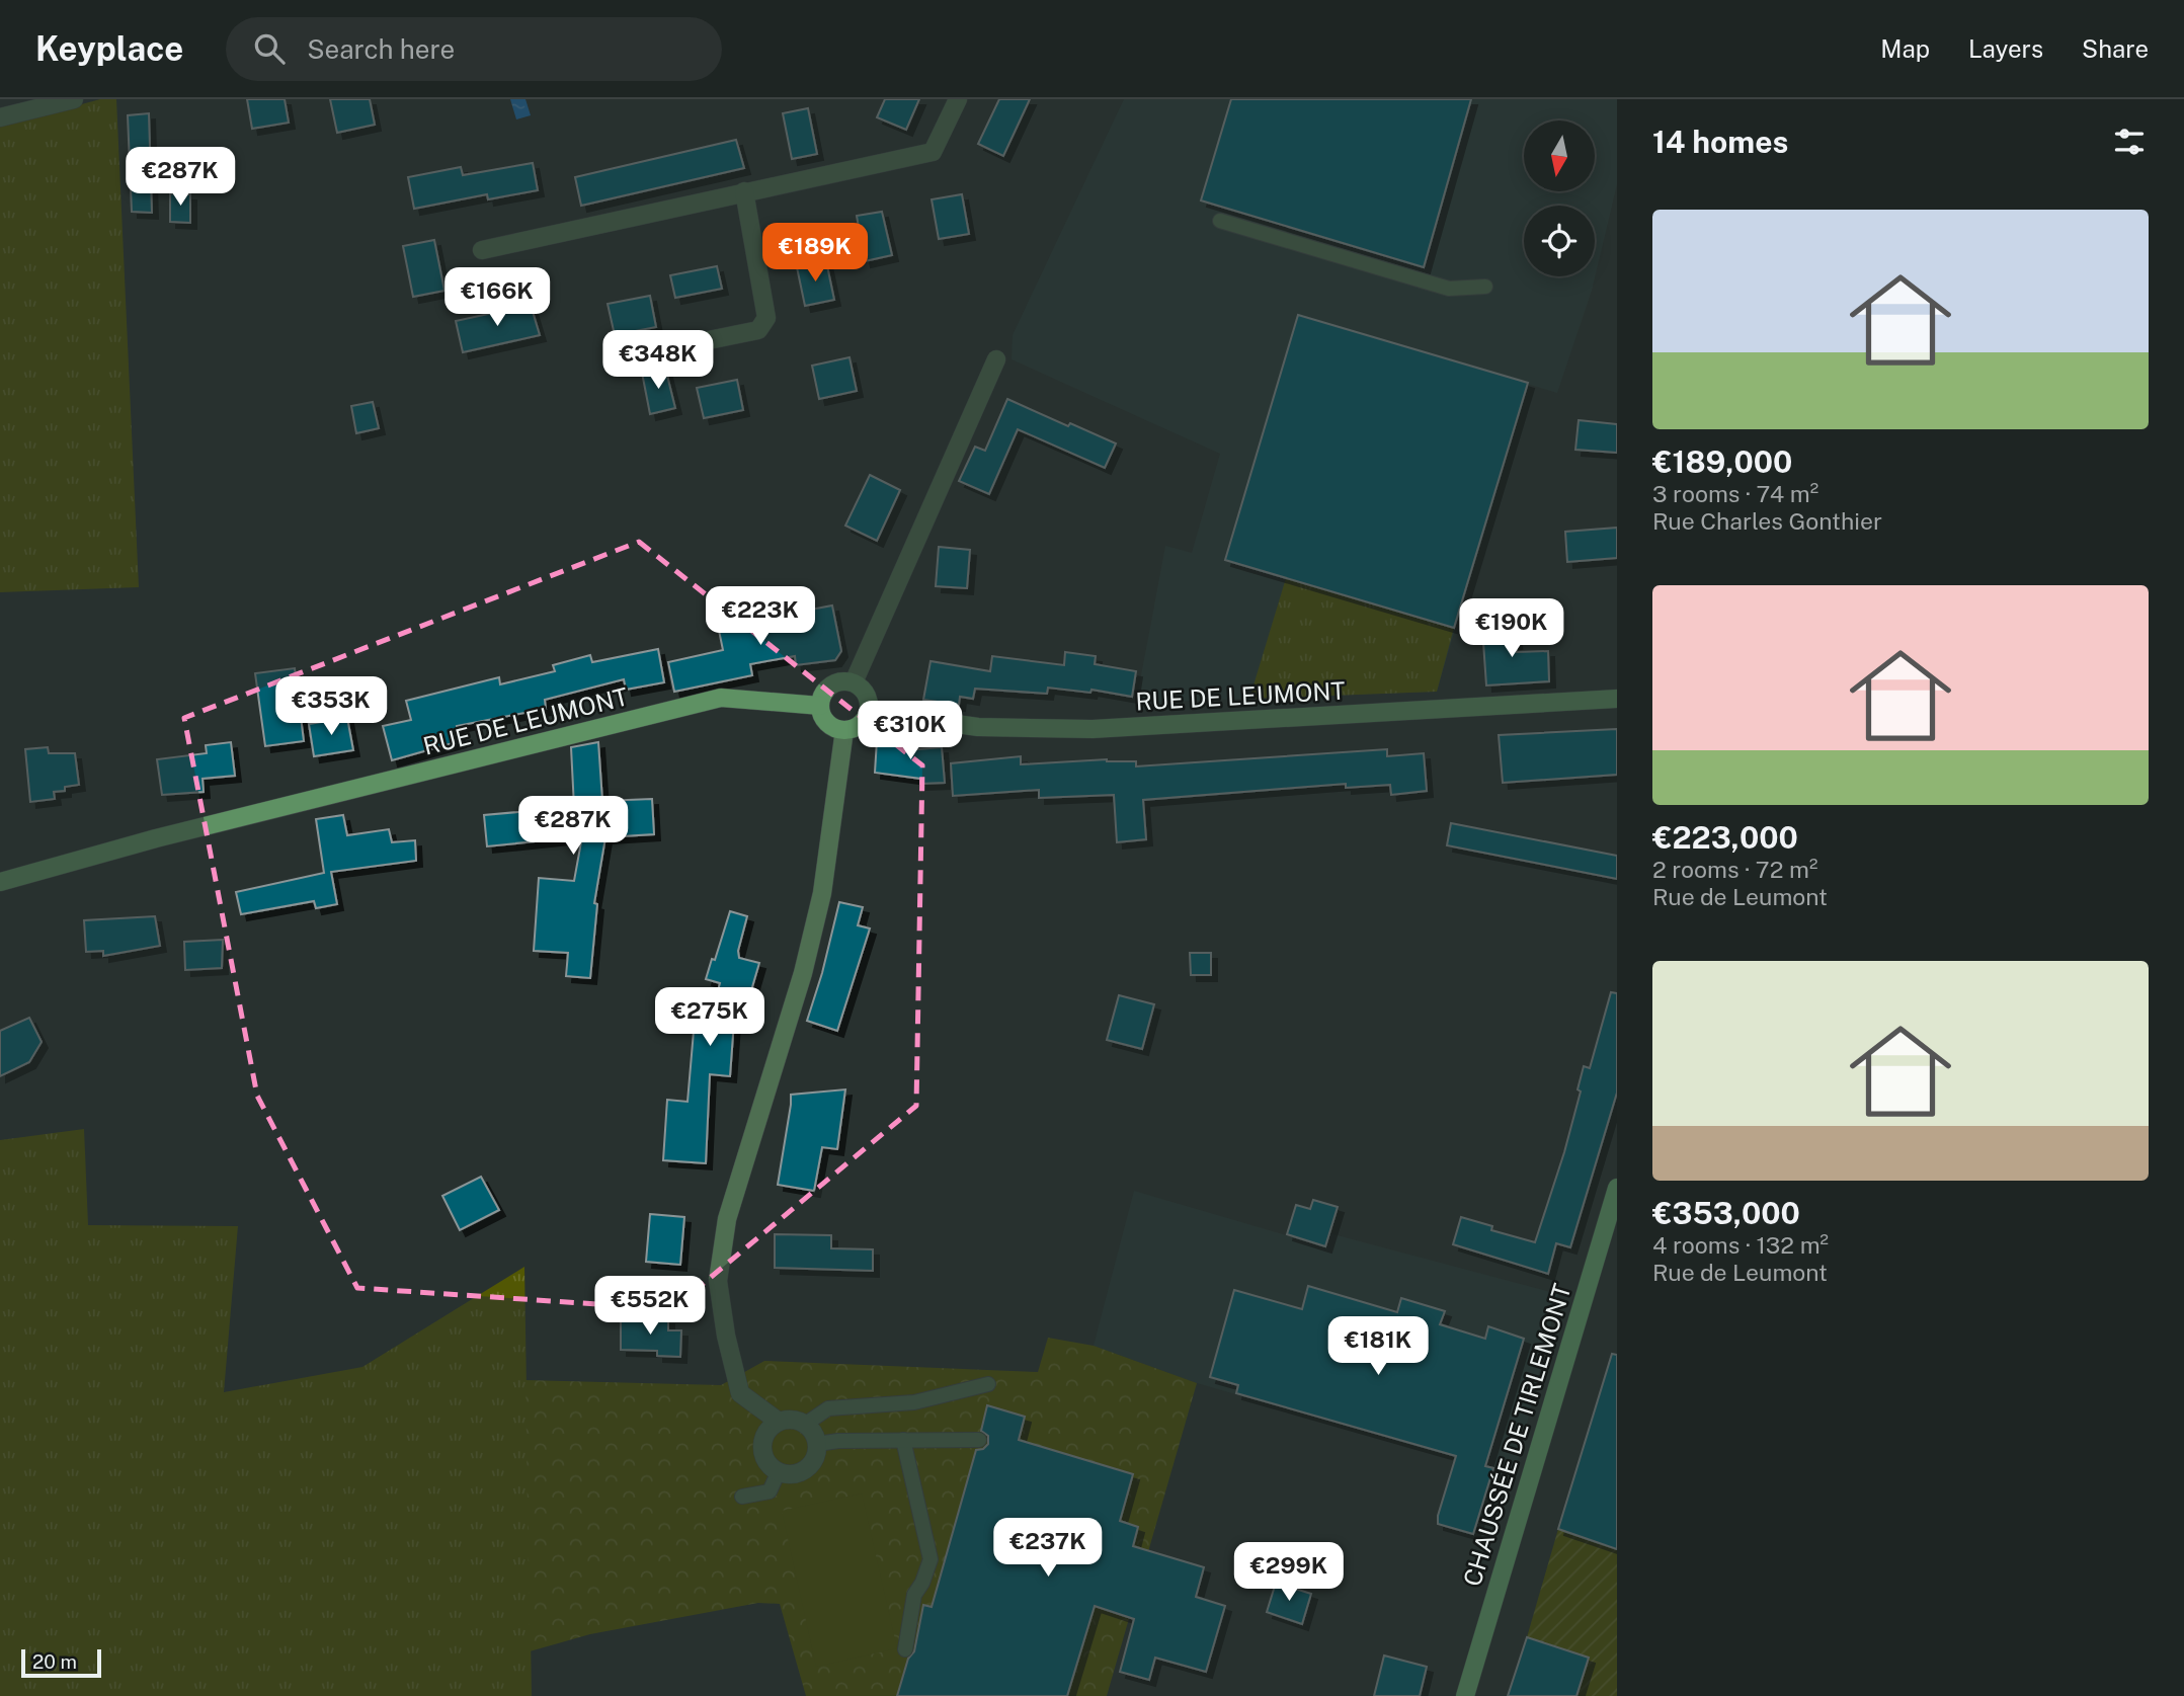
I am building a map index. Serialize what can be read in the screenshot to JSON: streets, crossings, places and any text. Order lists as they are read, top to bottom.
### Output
{
  "streets": {
    "main road": ["CHAUSSÉE DE TIRLEMONT"],
    "street": ["RUE DE LEUMONT"]
  },
  "scale_bar": "20 m",
  "north": "bottom",
  "page": {
    "header": "Keyplace",
    "search": "Search here",
    "nav": ["Map", "Layers", "Share"],
    "heading": "14 homes",
    "price": [
      "€287K",
      "€189K",
      "€166K",
      "€348K",
      "€223K",
      "€190K",
      "€353K",
      "€310K",
      "€287K",
      "€275K",
      "€552K",
      "€181K",
      "€237K",
      "€299K"
    ],
    "list": [
      {
        "name": "€189,000",
        "note": "3 rooms · 74 m² · Rue Charles Gonthier"
      },
      {
        "name": "€223,000",
        "note": "2 rooms · 72 m² · Rue de Leumont"
      },
      {
        "name": "€353,000",
        "note": "4 rooms · 132 m² · Rue de Leumont"
      }
    ],
    "scale": "20 m"
  }
}
